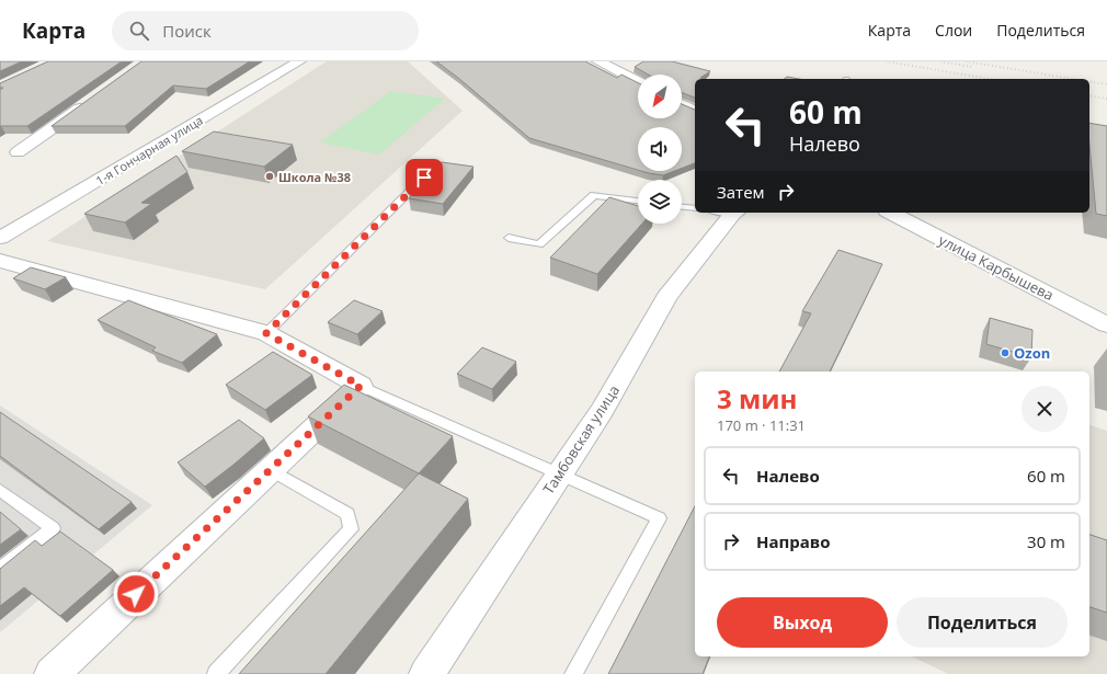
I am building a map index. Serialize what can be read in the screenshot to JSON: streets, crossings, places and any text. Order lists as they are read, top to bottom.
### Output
{
  "streets": {
    "street": ["1-я Гончарная улица", "улица Карбышева", "Тамбовская улица"]
  },
  "places": ["Школа №38", "Ozon"],
  "north": "bottom left",
  "page": {
    "header": "Карта",
    "search": "Поиск",
    "nav": ["Карта", "Слои", "Поделиться"],
    "turn": ["60 m", "Налево"],
    "then": "Затем",
    "heading": ["3 мин", "170 m · 11:31"],
    "list": [
      {
        "name": "Налево",
        "value": "60 m"
      },
      {
        "name": "Направо",
        "value": "30 m"
      }
    ],
    "buttons": ["Выход", "Поделиться"]
  }
}
